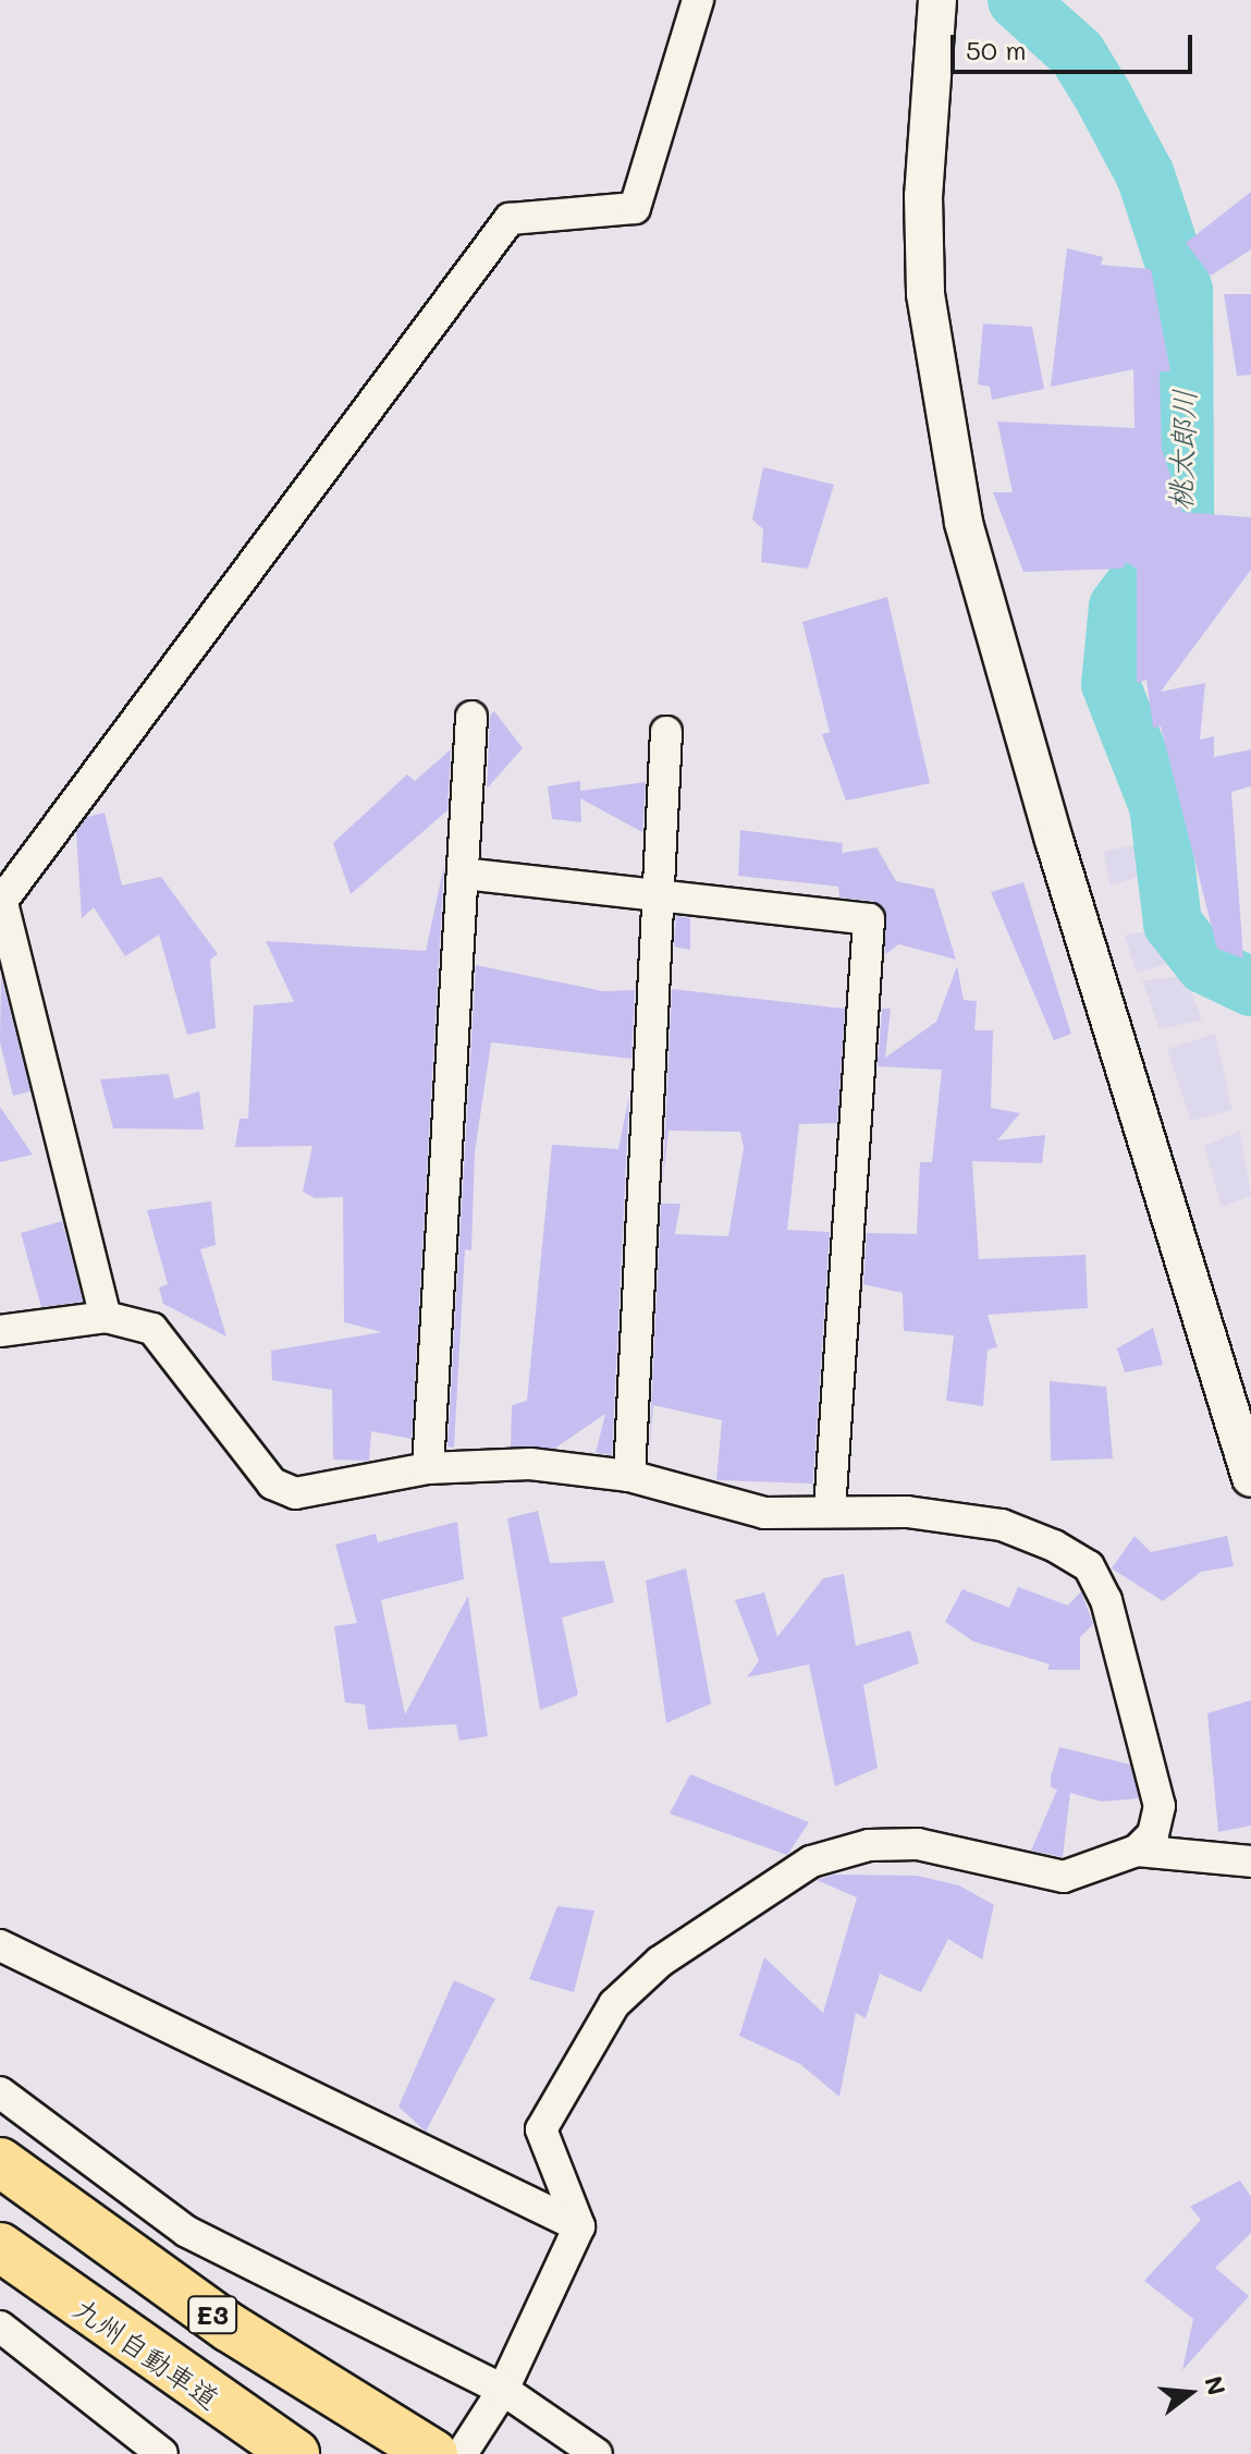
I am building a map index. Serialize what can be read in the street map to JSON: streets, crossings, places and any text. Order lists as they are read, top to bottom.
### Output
{
  "streets": {
    "highway": ["E3", "九州自動車道"]
  },
  "water": ["桃太郎川"],
  "scale_bar": "50 m",
  "north": "right"
}
